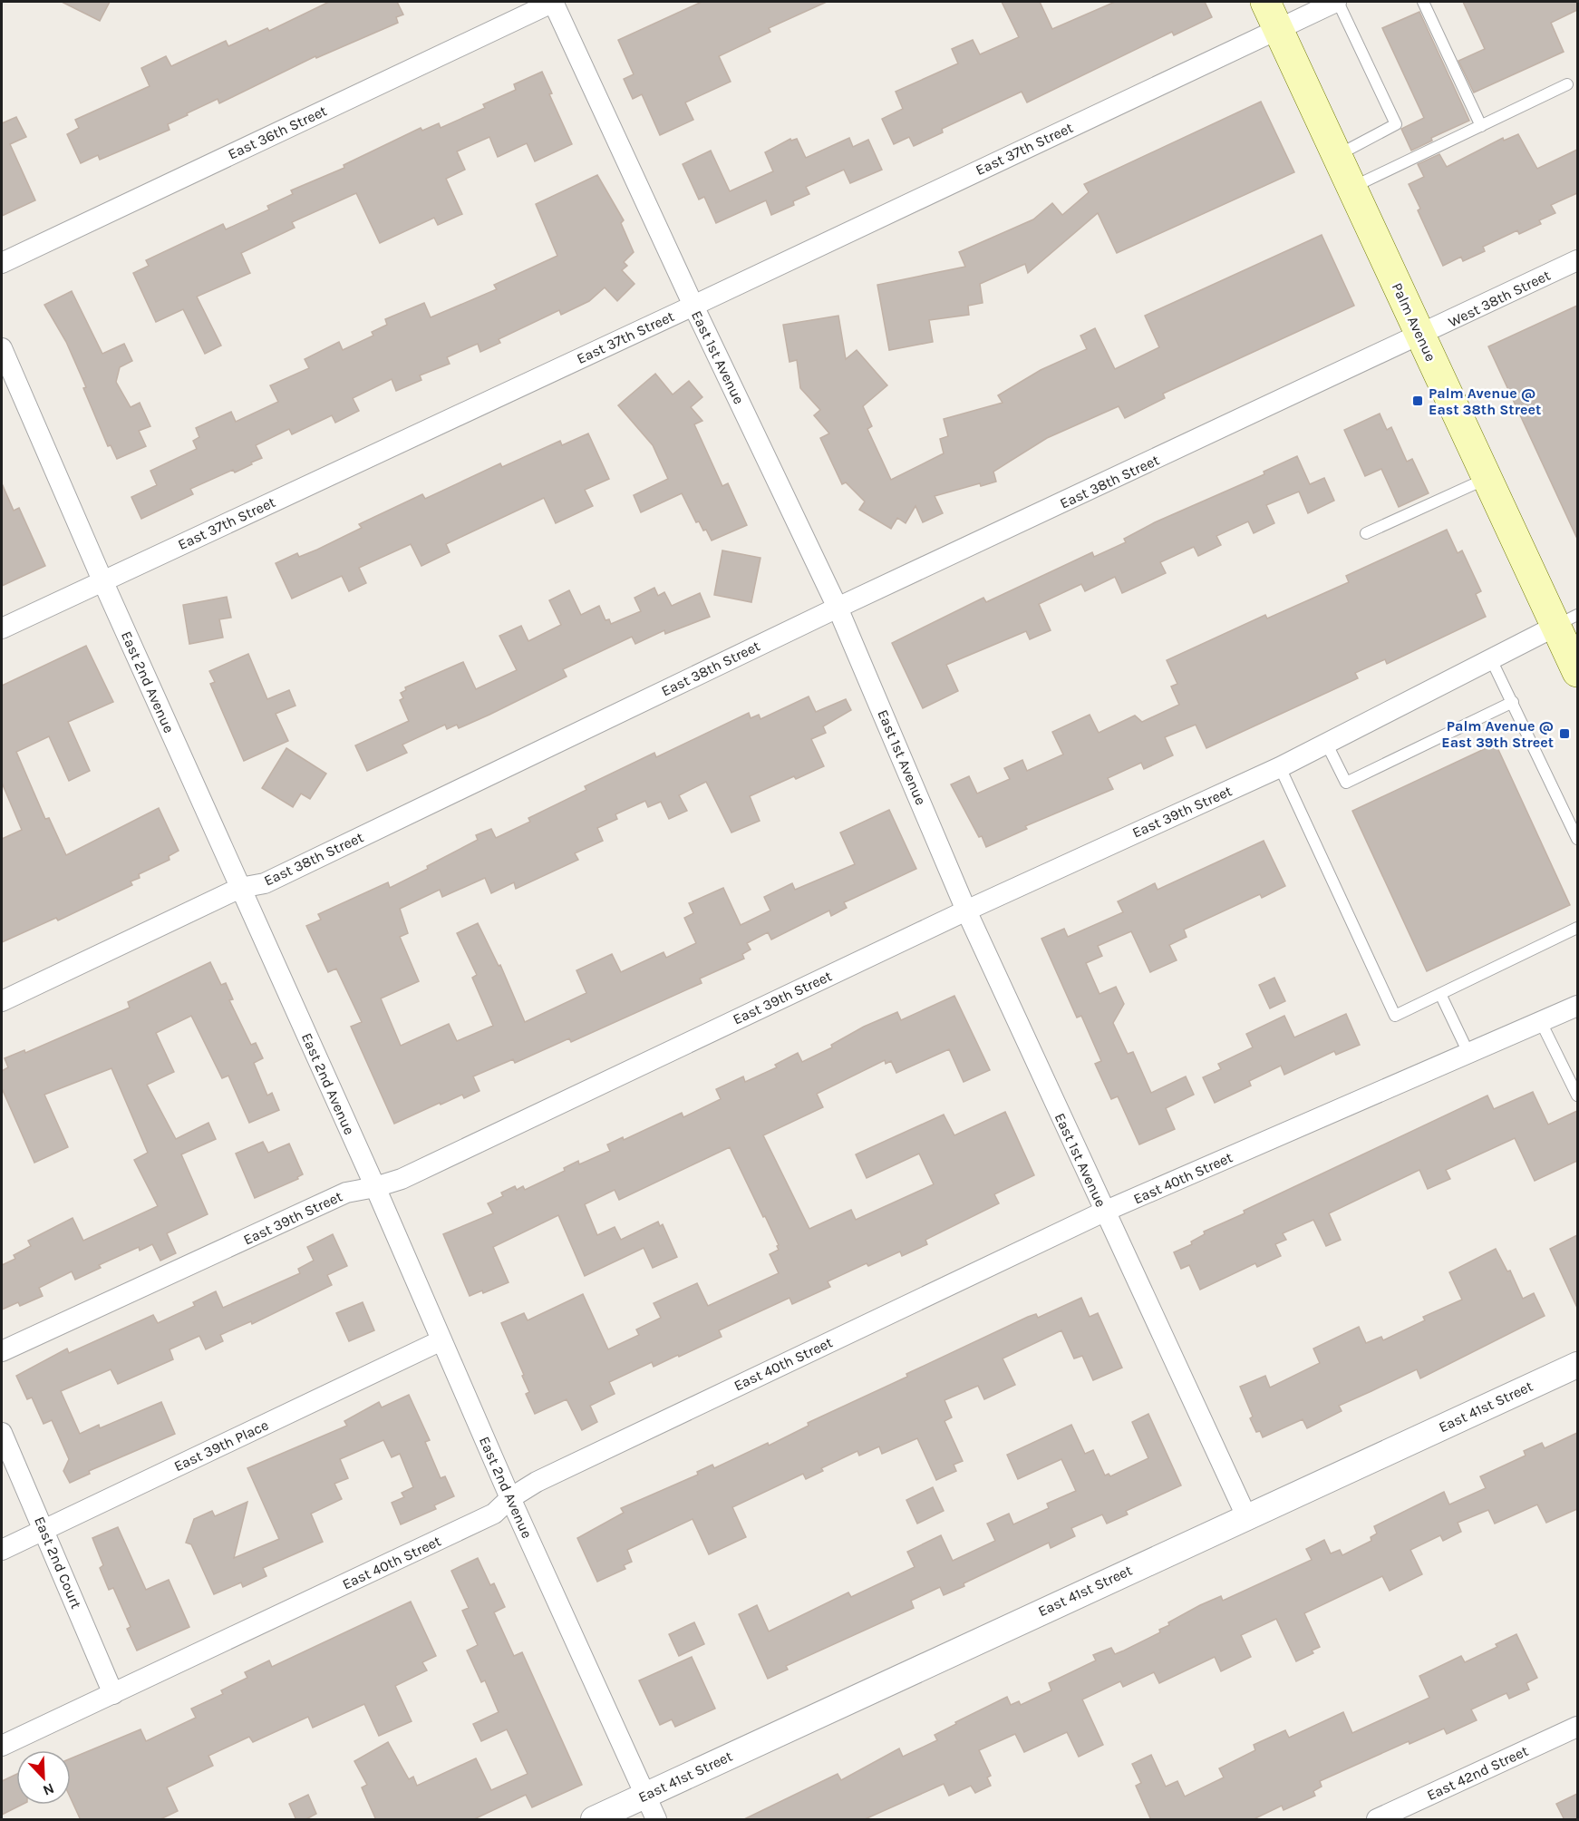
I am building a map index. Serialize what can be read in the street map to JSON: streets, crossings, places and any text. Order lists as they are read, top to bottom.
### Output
{
  "streets": {
    "main road": ["Palm Avenue"],
    "street": [
      "East 36th Street",
      "East 37th Street",
      "West 38th Street",
      "East 1st Avenue",
      "East 38th Street",
      "East 2nd Avenue",
      "East 39th Street",
      "East 40th Street",
      "East 41st Street",
      "East 39th Place",
      "East 2nd Court",
      "East 42nd Street"
    ]
  },
  "crossings": [
    ["East 36th Street", "East 1st Avenue"],
    ["East 37th Street", "Palm Avenue"],
    ["East 37th Street", "East 1st Avenue"],
    ["East 37th Street", "East 2nd Avenue"],
    ["West 38th Street", "Palm Avenue"],
    ["West 38th Street", "East 38th Street"],
    ["Palm Avenue", "East 38th Street"],
    ["Palm Avenue", "East 39th Street"],
    ["East 1st Avenue", "East 38th Street"],
    ["East 1st Avenue", "East 39th Street"],
    ["East 1st Avenue", "East 40th Street"],
    ["East 1st Avenue", "East 41st Street"],
    ["East 38th Street", "East 2nd Avenue"],
    ["East 2nd Avenue", "East 39th Street"],
    ["East 2nd Avenue", "East 40th Street"],
    ["East 2nd Avenue", "East 41st Street"],
    ["East 2nd Avenue", "East 39th Place"],
    ["East 40th Street", "East 2nd Court"],
    ["East 39th Place", "East 2nd Court"]
  ],
  "places": {
    "transit": ["Palm Avenue @ East 38th Street", "Palm Avenue @ East 39th Street"]
  },
  "north": "bottom right"
}
